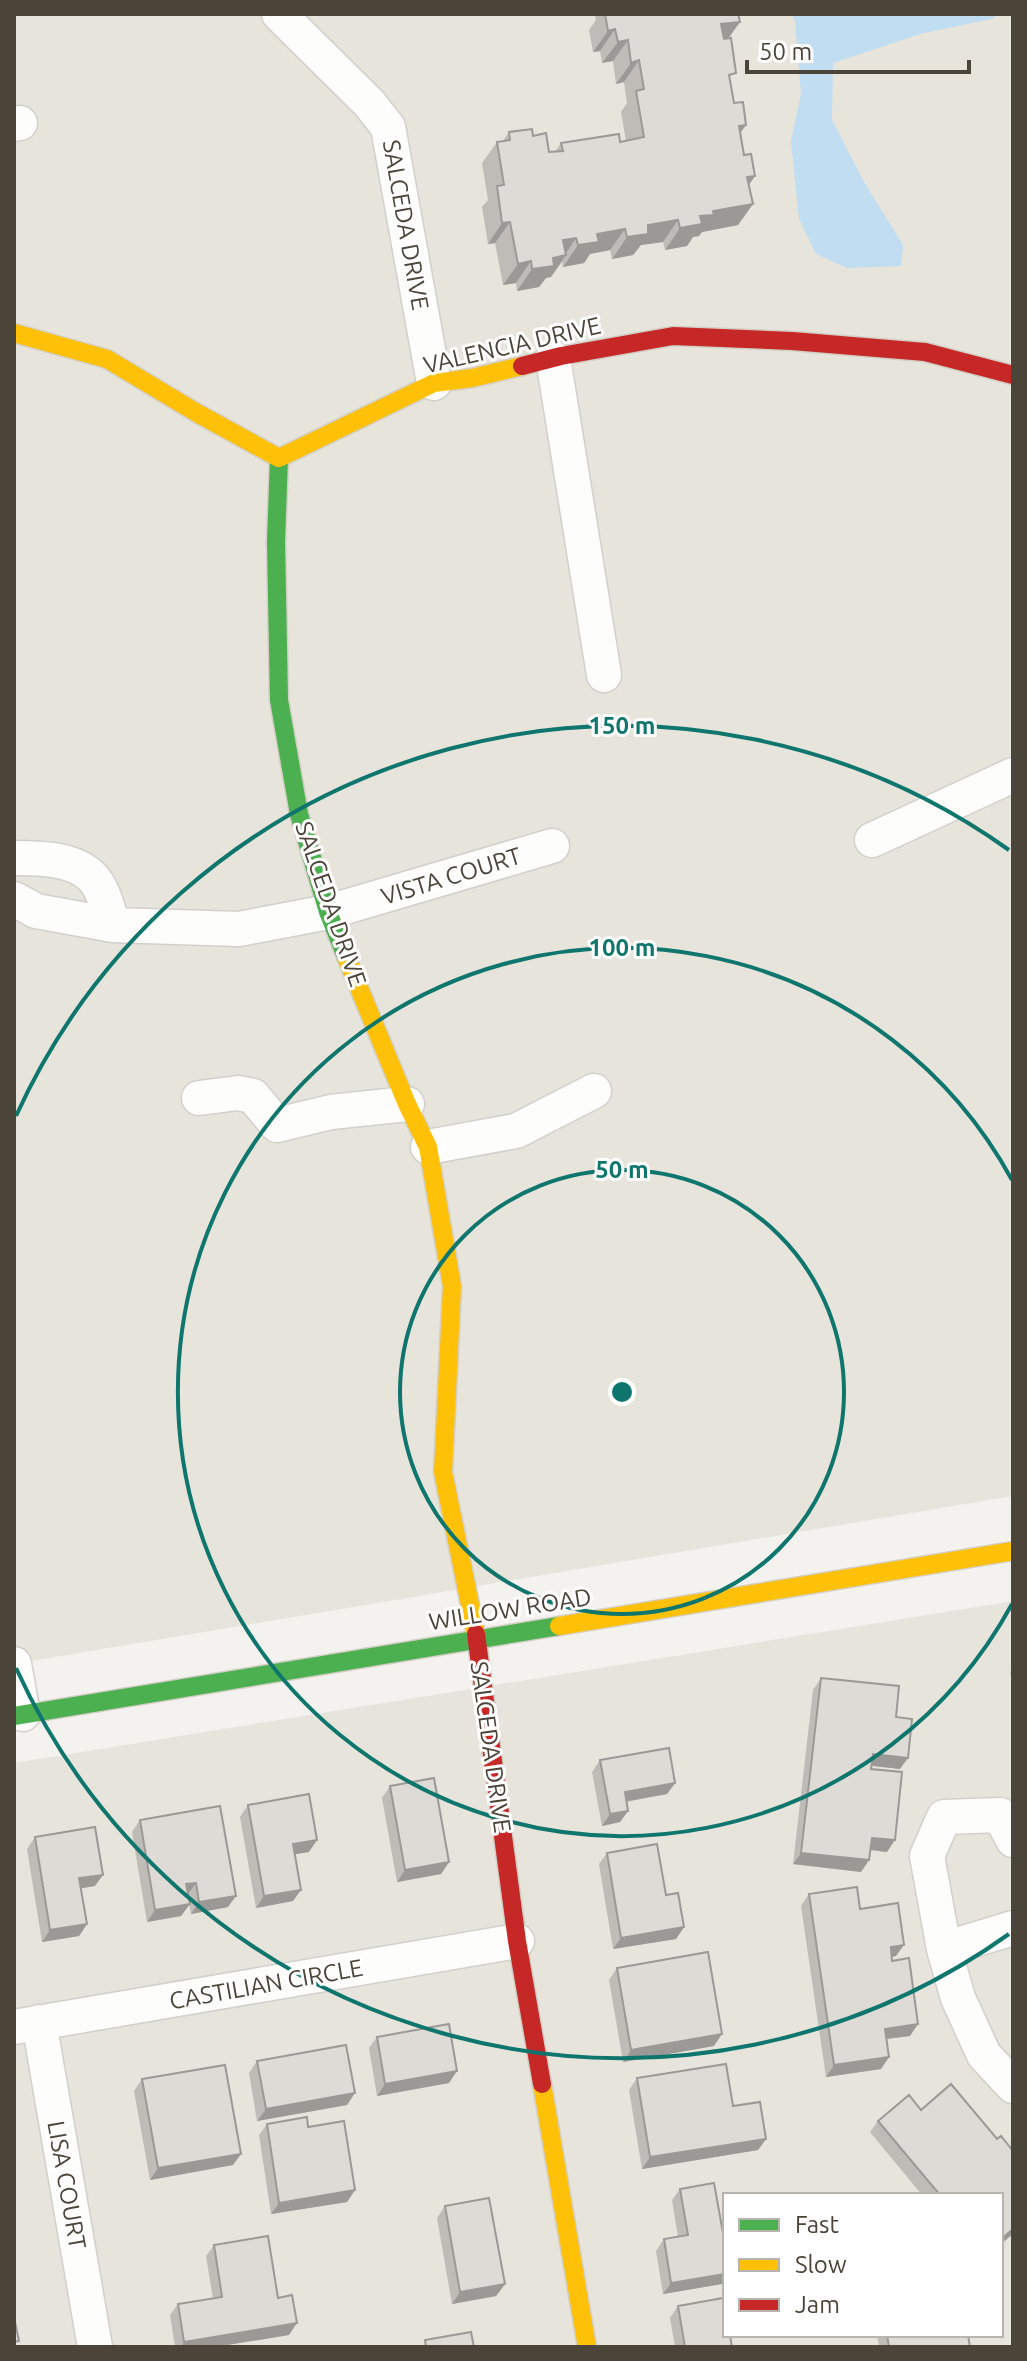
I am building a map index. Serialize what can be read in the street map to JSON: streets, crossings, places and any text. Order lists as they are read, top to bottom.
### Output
{
  "streets": {
    "street": [
      "SALCEDA DRIVE",
      "VALENCIA DRIVE",
      "VISTA COURT",
      "WILLOW ROAD",
      "CASTILIAN CIRCLE",
      "LISA COURT"
    ]
  },
  "crossings": [
    ["SALCEDA DRIVE", "VALENCIA DRIVE"],
    ["SALCEDA DRIVE", "VISTA COURT"],
    ["SALCEDA DRIVE", "WILLOW ROAD"],
    ["SALCEDA DRIVE", "CASTILIAN CIRCLE"],
    ["CASTILIAN CIRCLE", "LISA COURT"]
  ],
  "legend": ["Fast", "Slow", "Jam"],
  "scale_bar": "50 m",
  "rings": ["150 m", "100 m", "50 m"]
}
